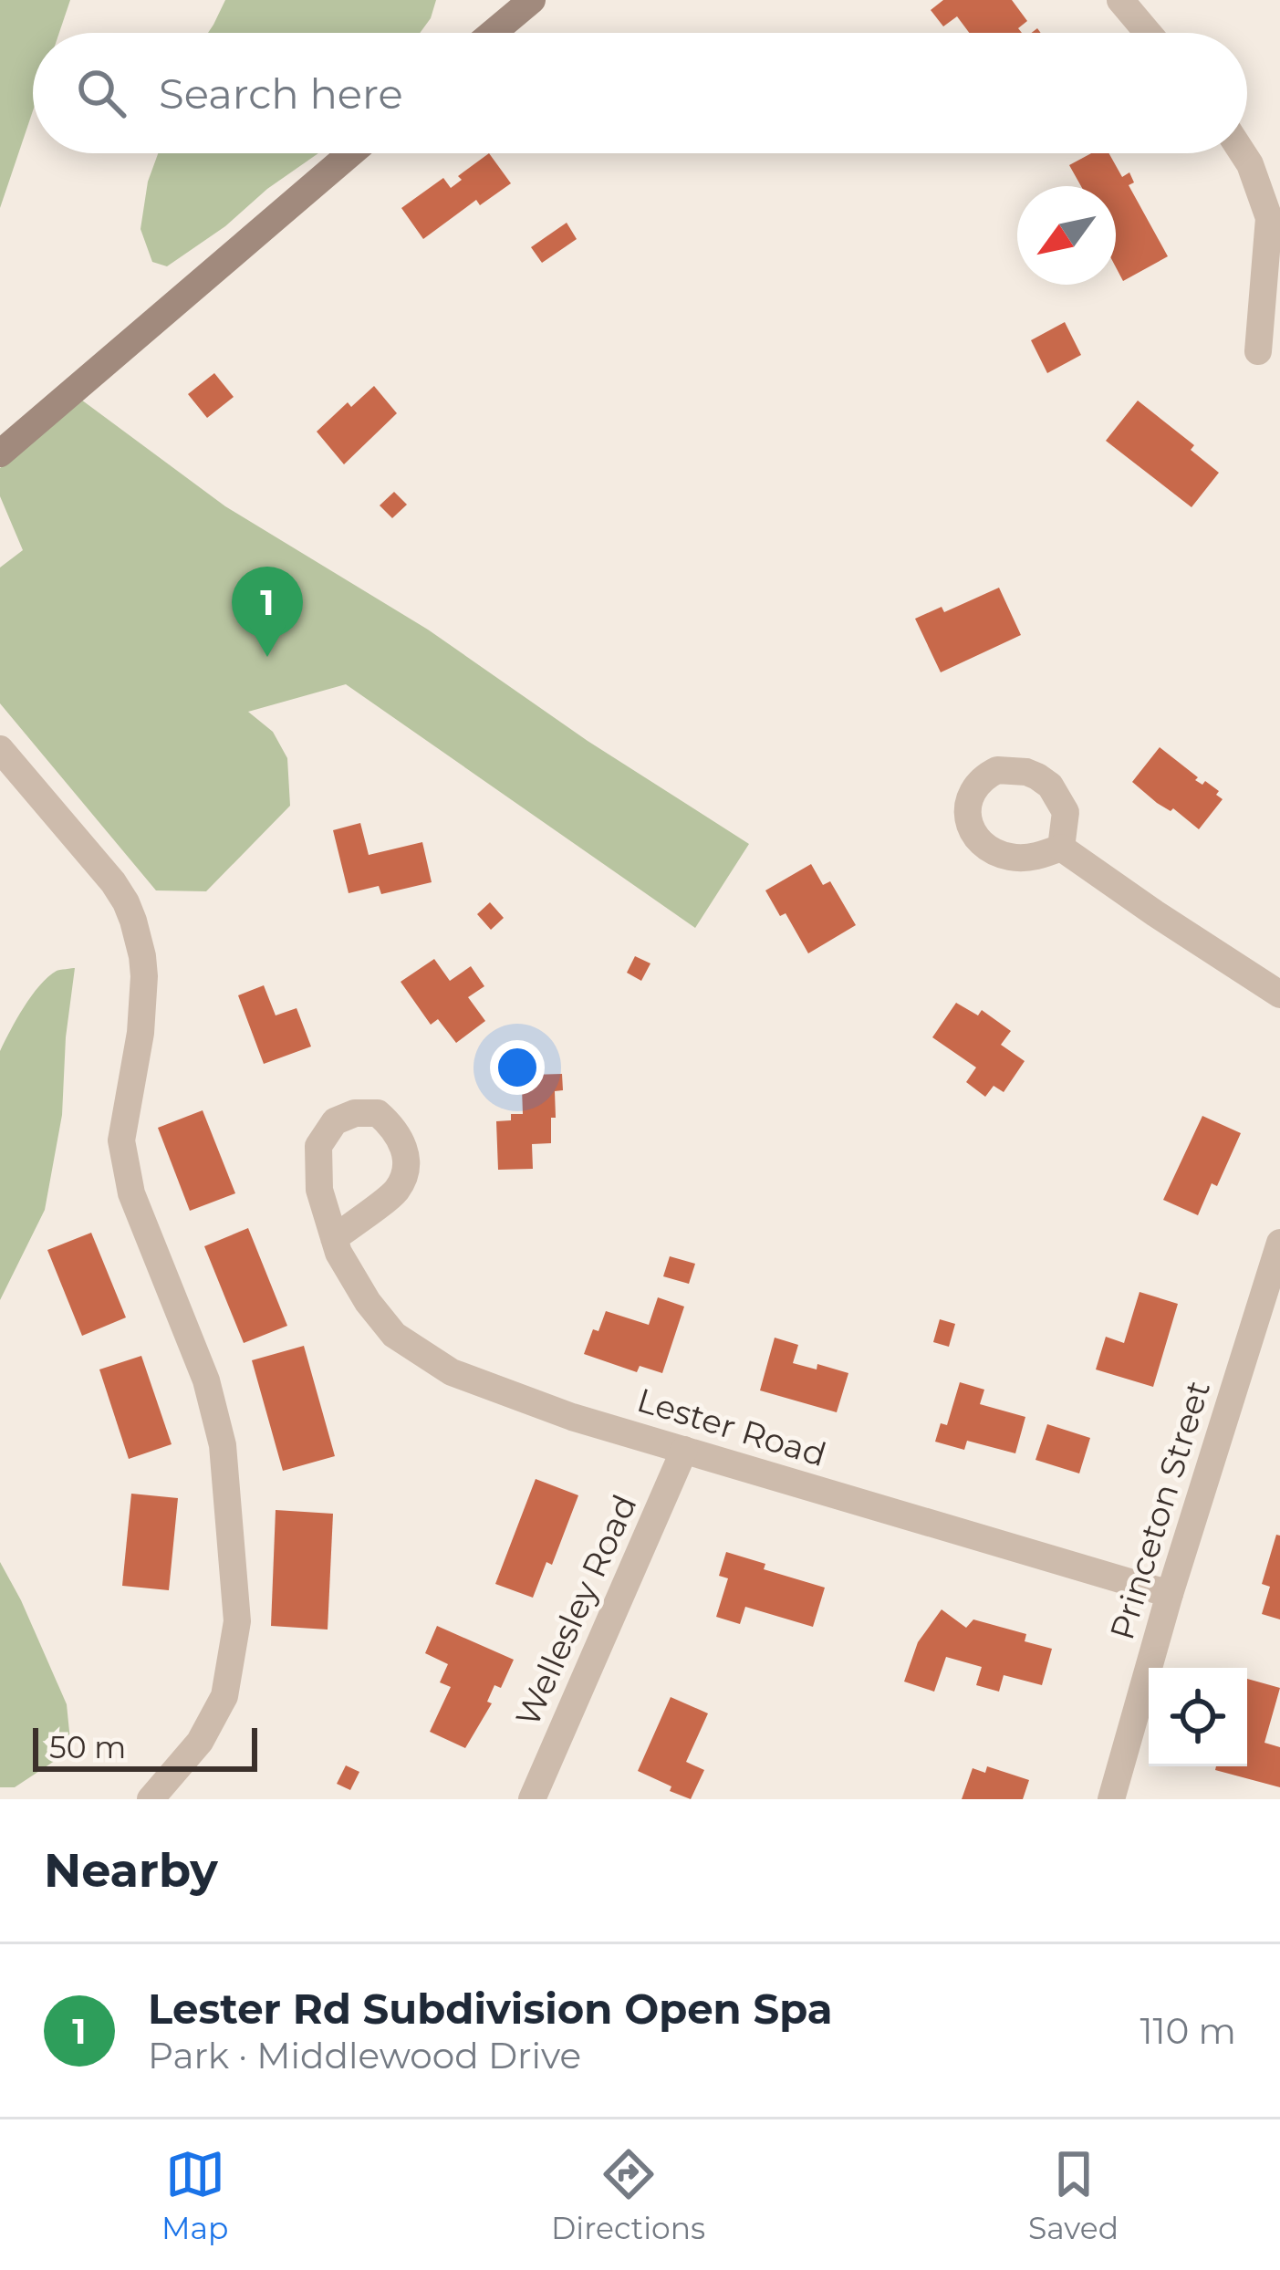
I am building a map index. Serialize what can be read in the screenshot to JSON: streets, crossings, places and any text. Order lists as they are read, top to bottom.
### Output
{
  "streets": {
    "street": ["Lester Road", "Princeton Street", "Wellesley Road"]
  },
  "crossings": [
    ["Lester Road", "Princeton Street"],
    ["Lester Road", "Wellesley Road"]
  ],
  "scale_bar": "50 m",
  "north": "bottom left",
  "page": {
    "search": "Search here",
    "pins": "1",
    "scale": "50 m",
    "heading": "Nearby",
    "list": [
      {
        "mark": "1",
        "name": "Lester Rd Subdivision Open Spa",
        "note": "Park · Middlewood Drive",
        "value": "110 m"
      }
    ],
    "nav": ["Map", "Directions", "Saved"]
  }
}
